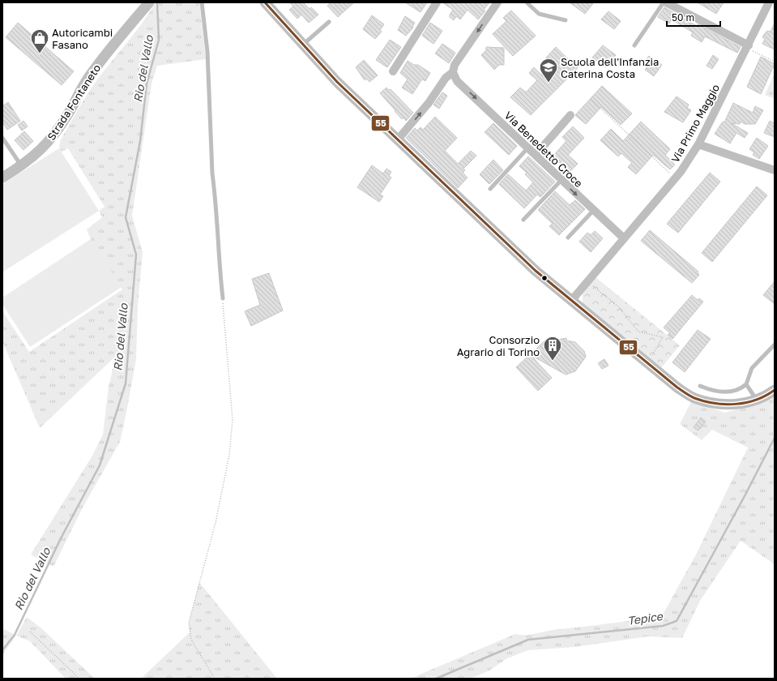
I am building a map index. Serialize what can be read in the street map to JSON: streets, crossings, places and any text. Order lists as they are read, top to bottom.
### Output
{
  "streets": {
    "street": ["Strada Fontaneto", "Via Primo Maggio", "Via Benedetto Croce"]
  },
  "crossings": [
    ["Via Primo Maggio", "Via Benedetto Croce"]
  ],
  "one_way": ["Via Benedetto Croce"],
  "water": ["Rio del Vallo", "Tepice"],
  "places": {
    "shop": ["Autoricambi Fasano"],
    "school or university": ["Scuola dell'Infanzia Caterina Costa"],
    "building": ["Consorzio Agrario di Torino"]
  },
  "lines": ["transit line 55"],
  "scale_bar": "50 m"
}
